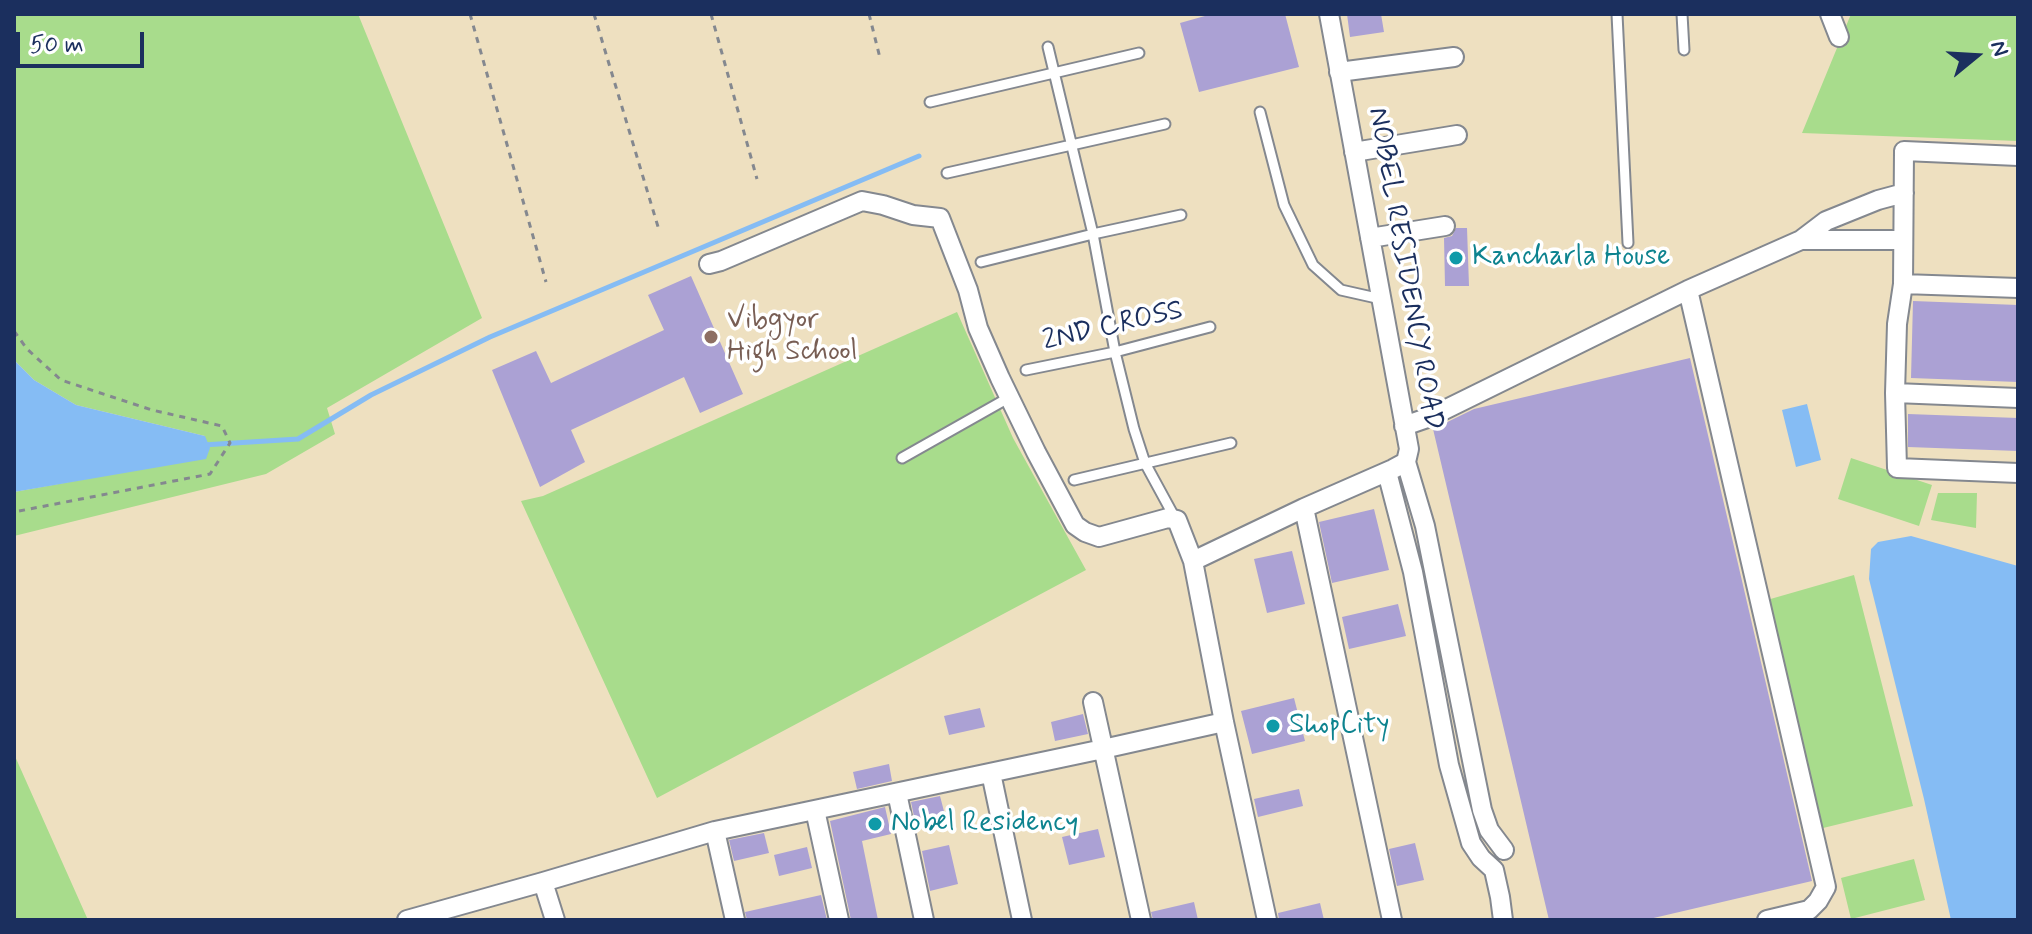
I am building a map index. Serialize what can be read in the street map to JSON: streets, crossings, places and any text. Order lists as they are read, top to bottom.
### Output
{
  "streets": {
    "street": ["NOBEL RESIDENCY ROAD"],
    "lane": ["2ND CROSS"]
  },
  "places": [
    "Kancharla House",
    "Vibgyor High School",
    "ShopCity",
    "Nobel Residency"
  ],
  "scale_bar": "50 m",
  "north": "right"
}
